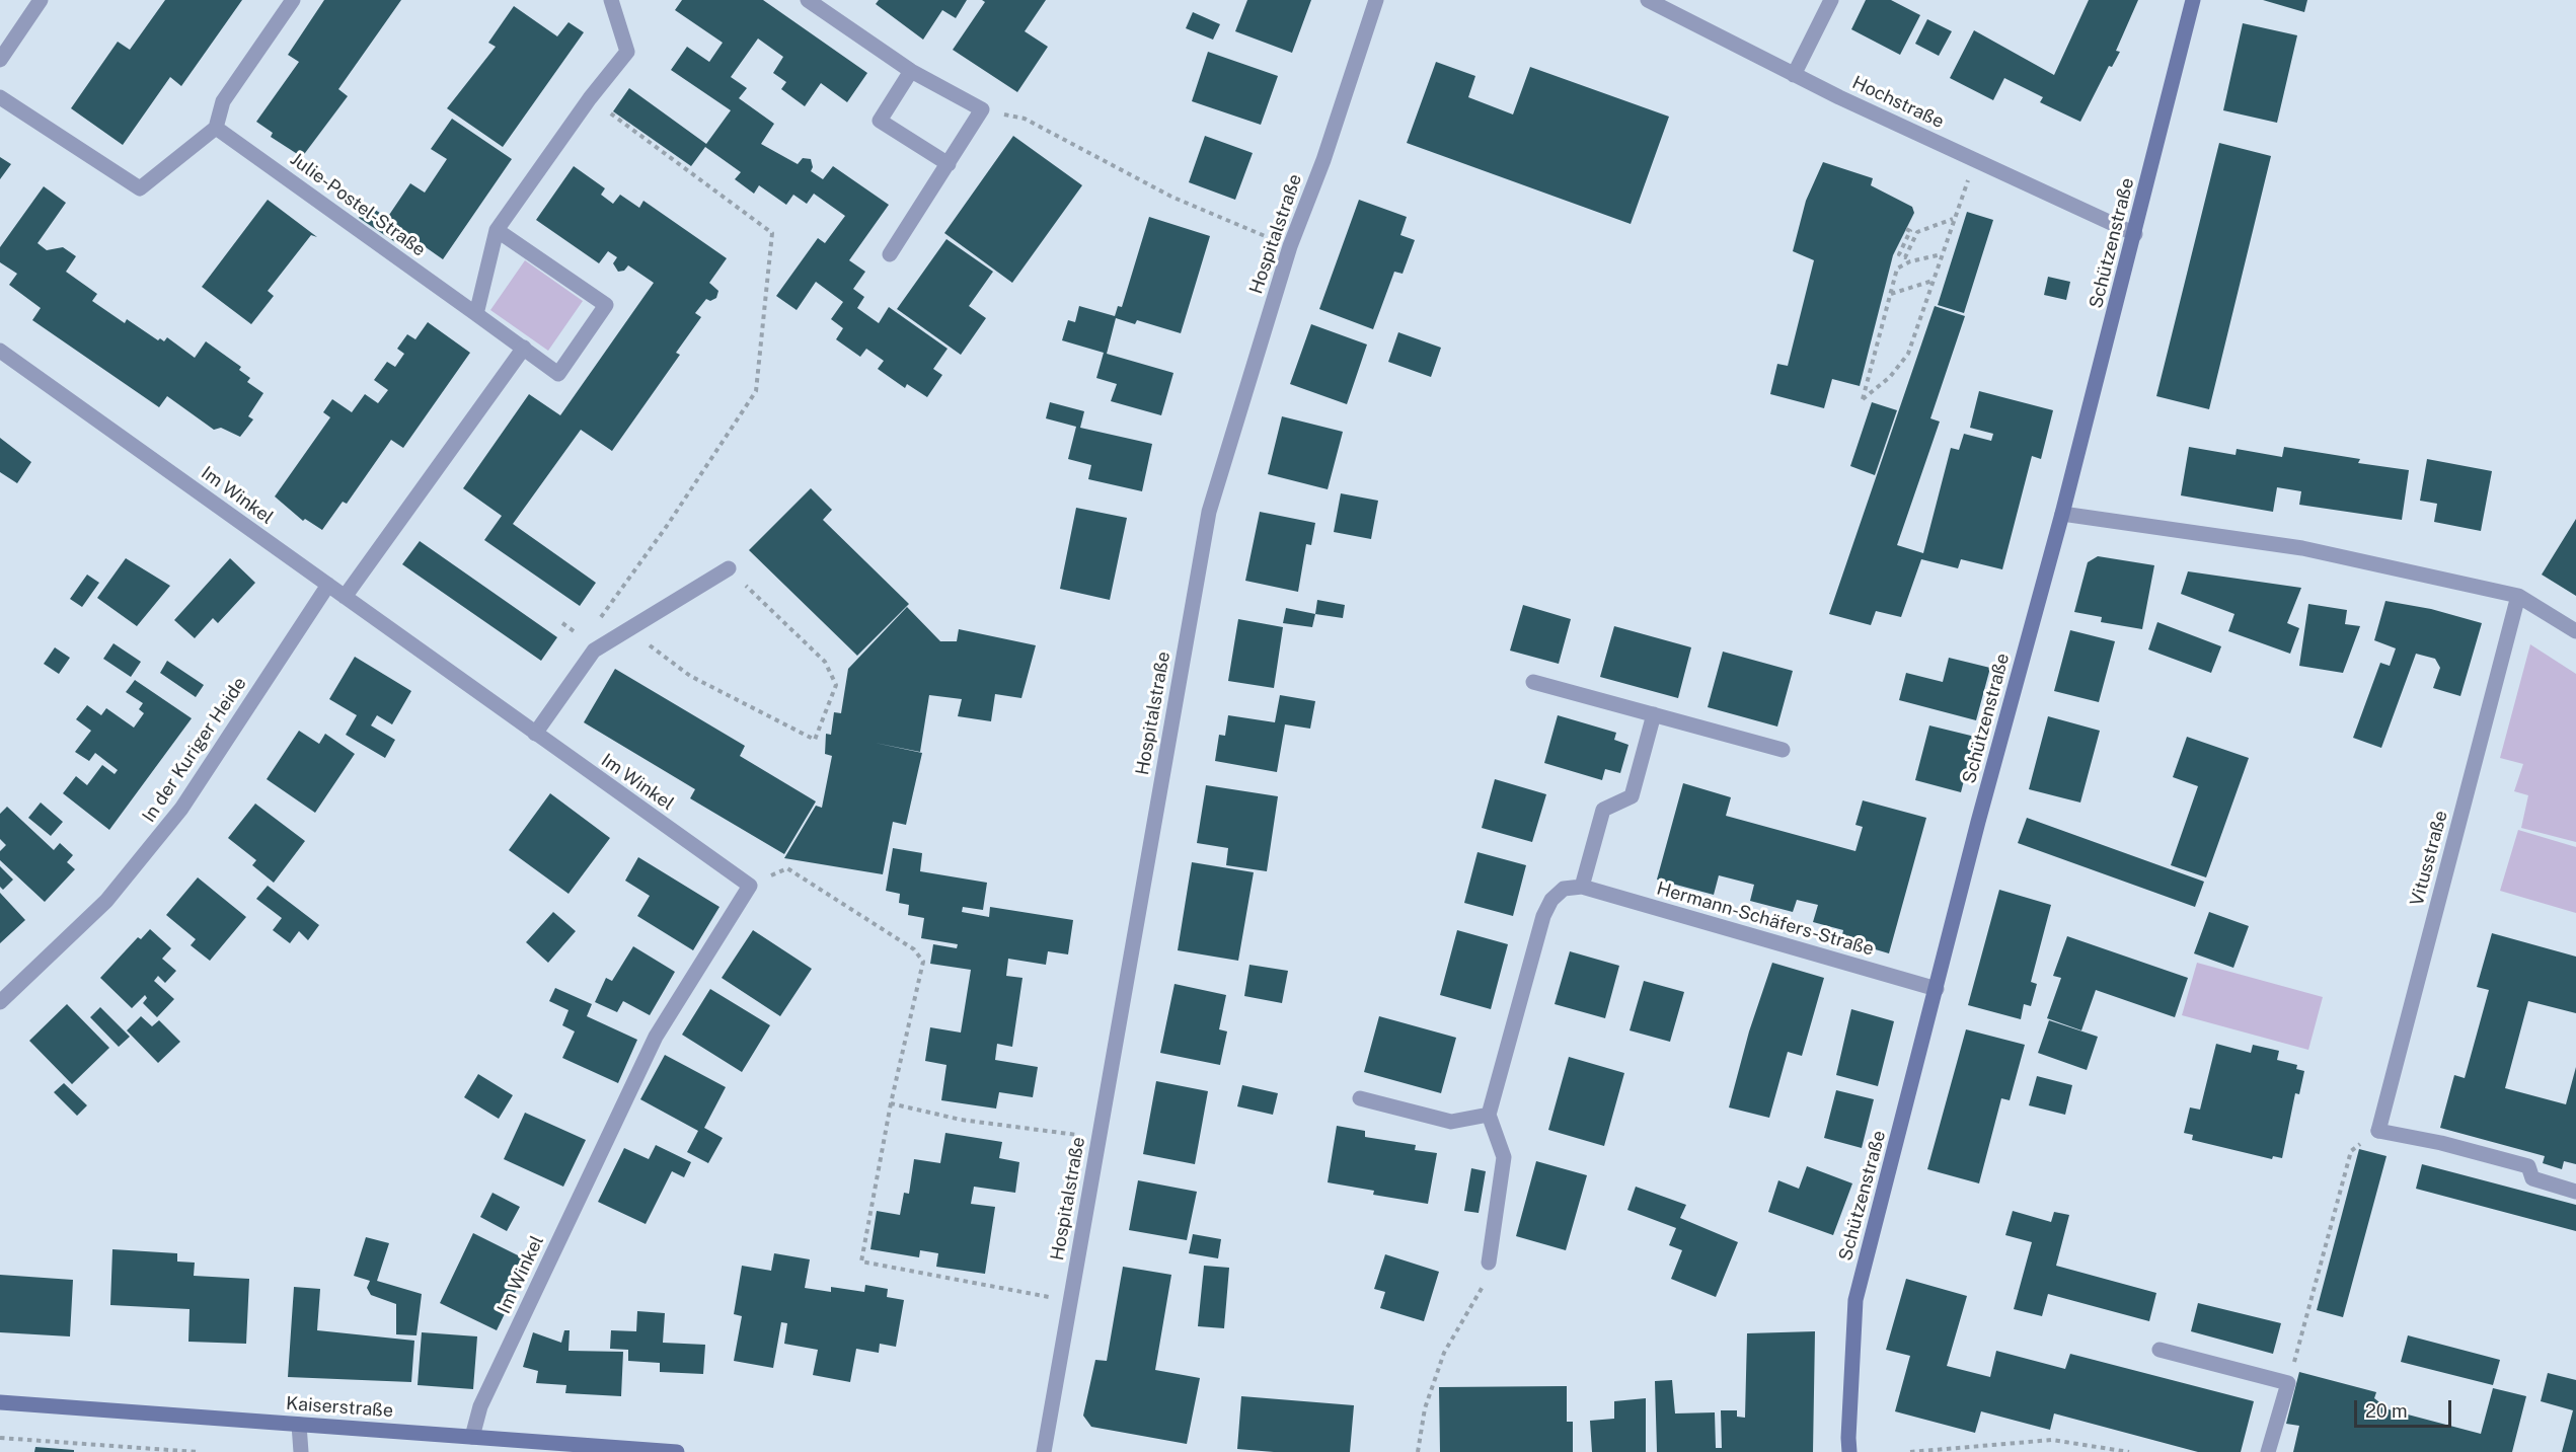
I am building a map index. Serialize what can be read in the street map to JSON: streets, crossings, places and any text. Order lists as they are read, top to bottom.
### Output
{
  "streets": {
    "main road": ["Schützenstraße", "Kaiserstraße"],
    "street": [
      "Hochstraße",
      "Julie-Postel-Straße",
      "Hospitalstraße",
      "Im Winkel",
      "In der Kuriger Heide",
      "Vitusstraße",
      "Hermann-Schäfers-Straße"
    ]
  },
  "crossings": [
    ["Hochstraße", "Schützenstraße"],
    ["Schützenstraße", "Hermann-Schäfers-Straße"],
    ["Im Winkel", "In der Kuriger Heide"],
    ["Im Winkel", "Kaiserstraße"]
  ],
  "scale_bar": "20 m"
}
